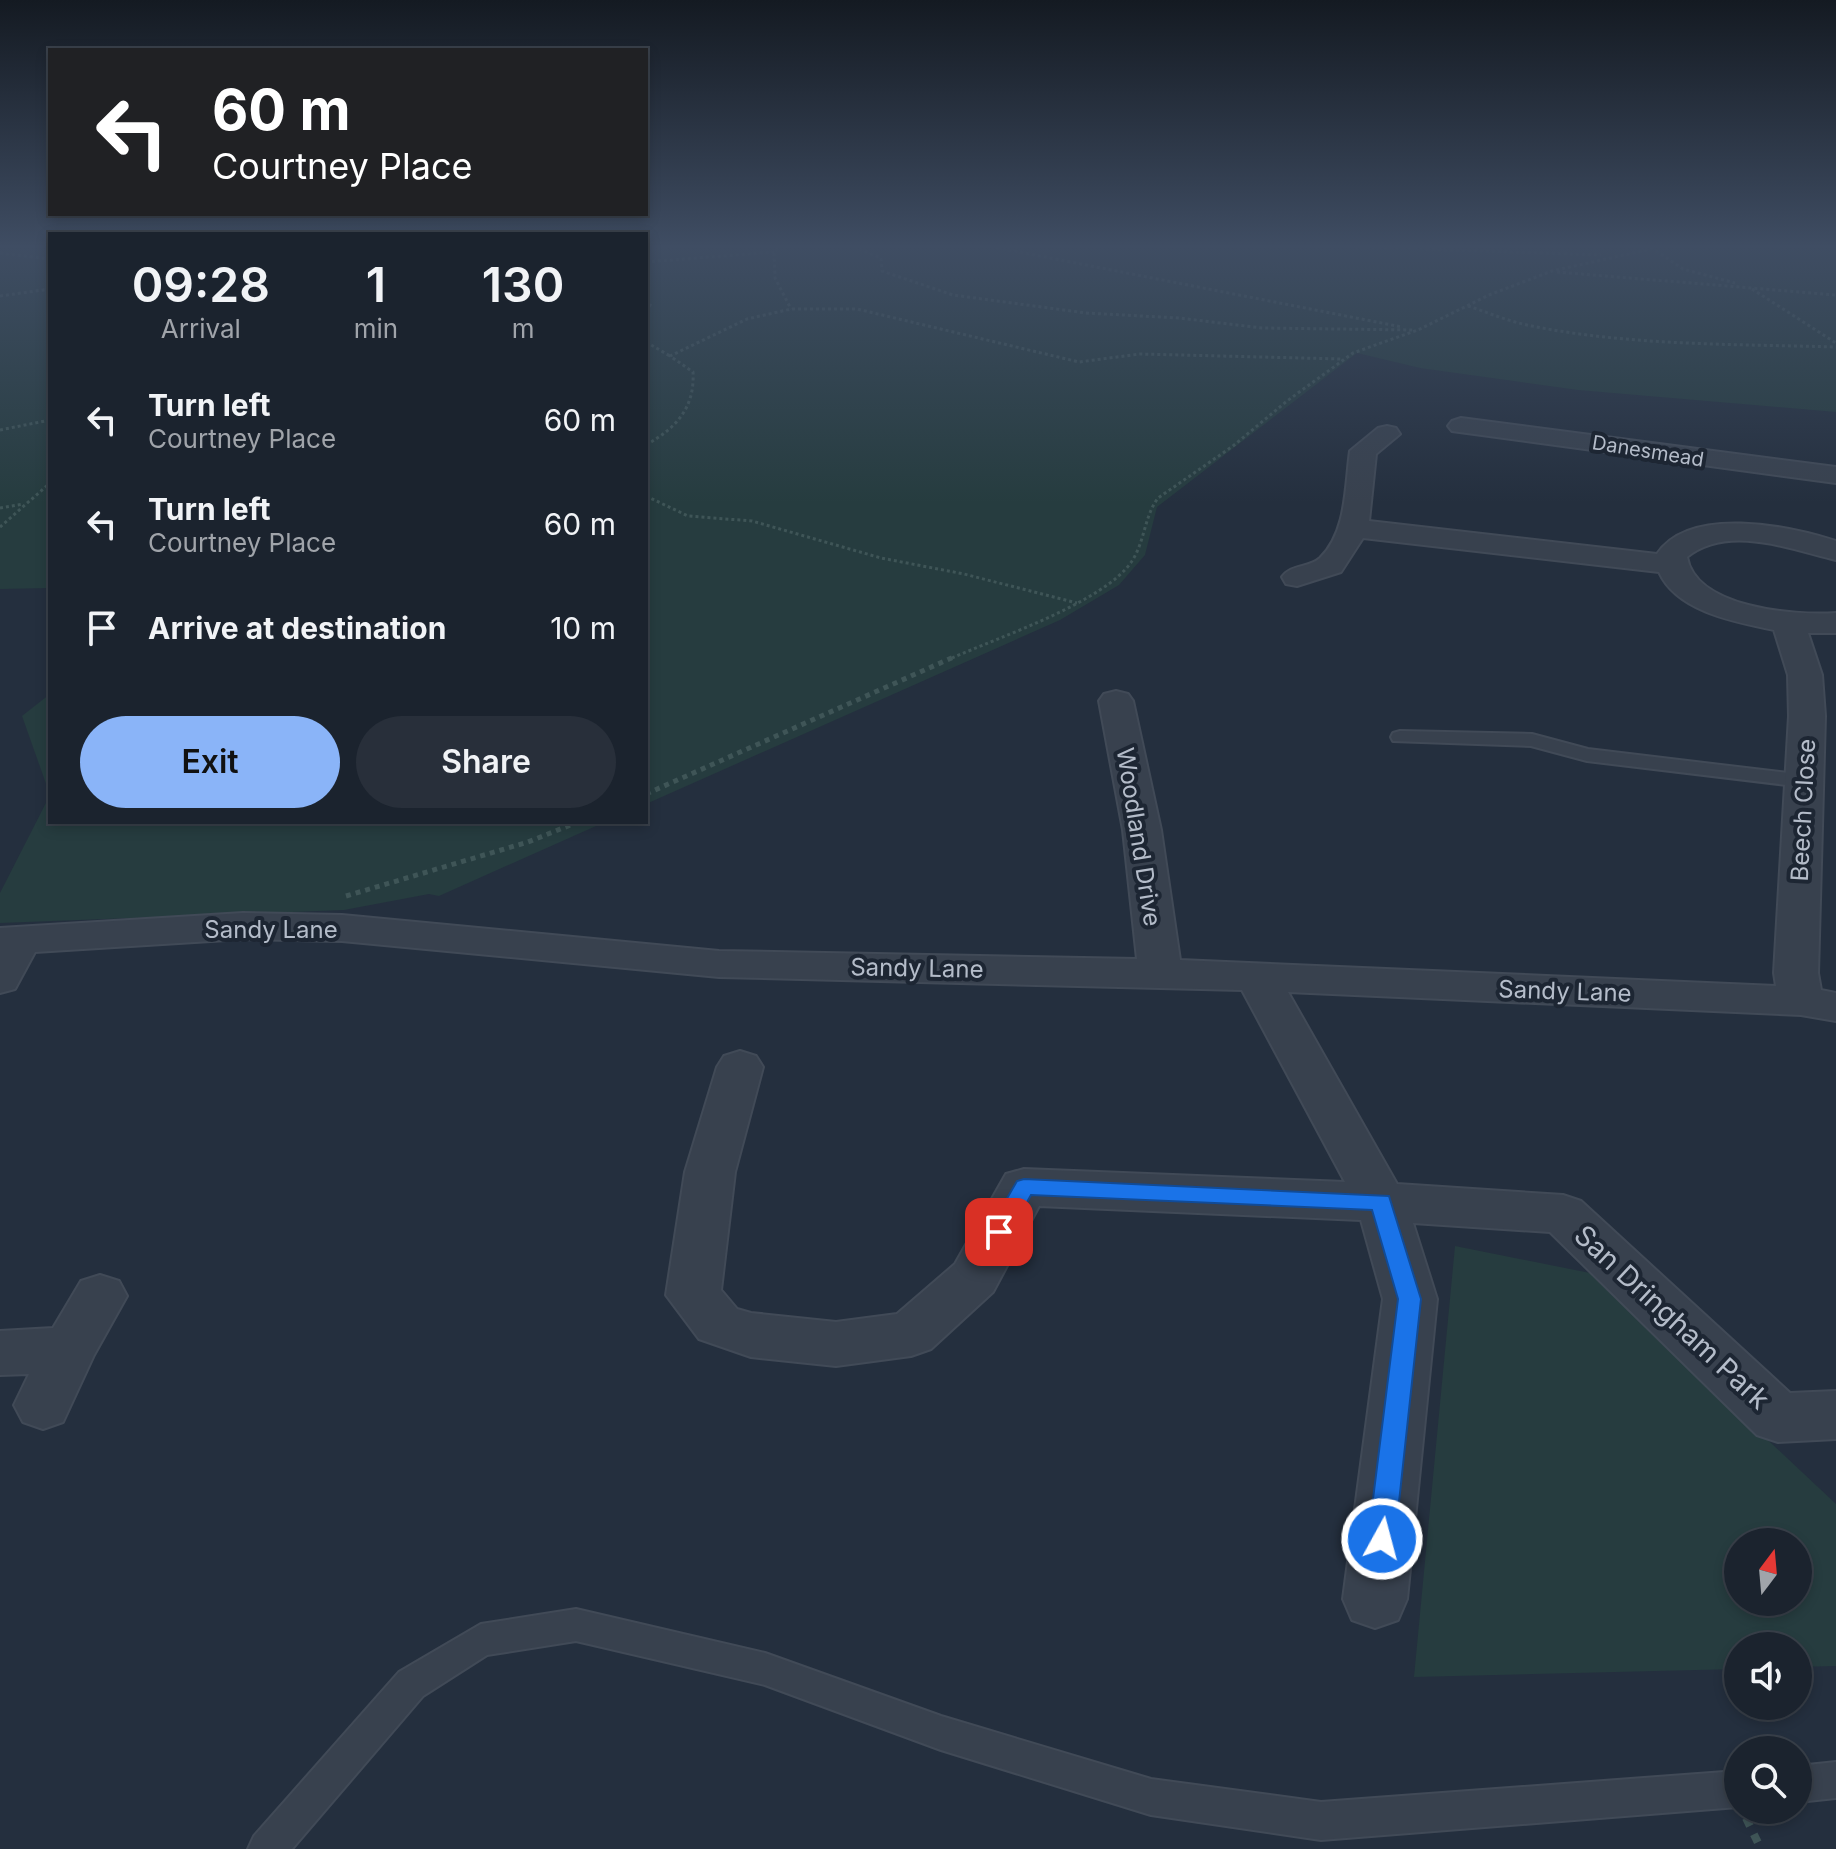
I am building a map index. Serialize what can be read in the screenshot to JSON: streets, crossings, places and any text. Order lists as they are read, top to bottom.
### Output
{
  "streets": {
    "street": [
      "Danesmead",
      "Beech Close",
      "Woodland Drive",
      "Sandy Lane",
      "San Dringham Park"
    ]
  },
  "crossings": [
    ["Beech Close", "Sandy Lane"],
    ["Woodland Drive", "Sandy Lane"]
  ],
  "north": "top",
  "page": {
    "turn": ["60 m", "Courtney Place"],
    "eta": [
      "09:28",
      "Arrival",
      "1",
      "min",
      "130",
      "m"
    ],
    "list": [
      {
        "name": "Turn left",
        "note": "Courtney Place",
        "value": "60 m"
      },
      {
        "name": "Turn left",
        "note": "Courtney Place",
        "value": "60 m"
      },
      {
        "name": "Arrive at destination",
        "value": "10 m"
      }
    ],
    "buttons": ["Exit", "Share"]
  }
}
